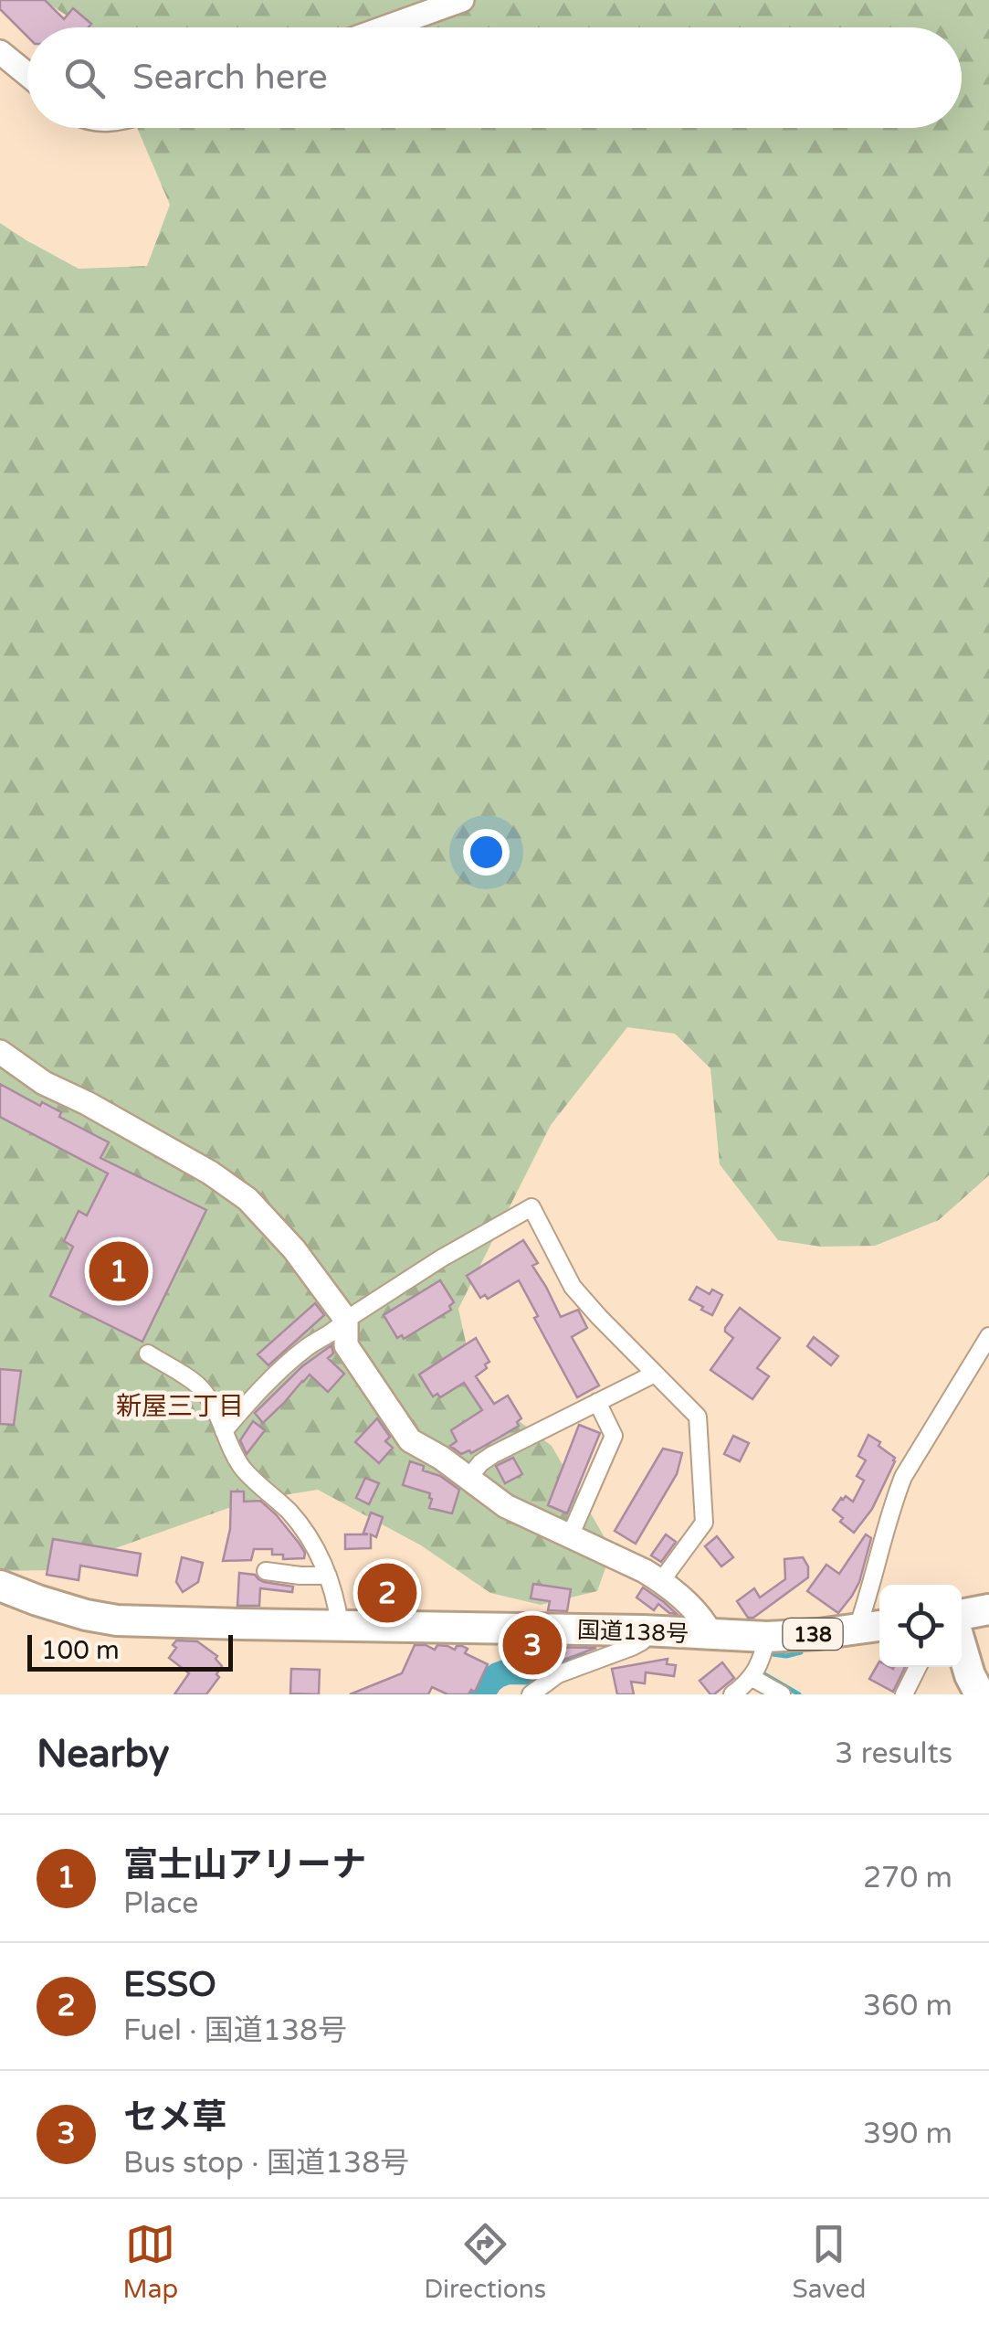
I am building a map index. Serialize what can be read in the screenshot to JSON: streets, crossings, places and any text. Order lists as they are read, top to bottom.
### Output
{
  "streets": {
    "highway": ["国道138号", "138"]
  },
  "districts": ["新屋三丁目"],
  "scale_bar": "100 m",
  "page": {
    "search": "Search here",
    "pins": ["1", "2", "3"],
    "scale": "100 m",
    "heading": ["Nearby", "3 results"],
    "list": [
      {
        "mark": "1",
        "name": "富士山アリーナ",
        "note": "Place",
        "value": "270 m"
      },
      {
        "mark": "2",
        "name": "ESSO",
        "note": "Fuel · 国道138号",
        "value": "360 m"
      },
      {
        "mark": "3",
        "name": "セメ草",
        "note": "Bus stop · 国道138号",
        "value": "390 m"
      }
    ],
    "nav": ["Map", "Directions", "Saved"]
  }
}
